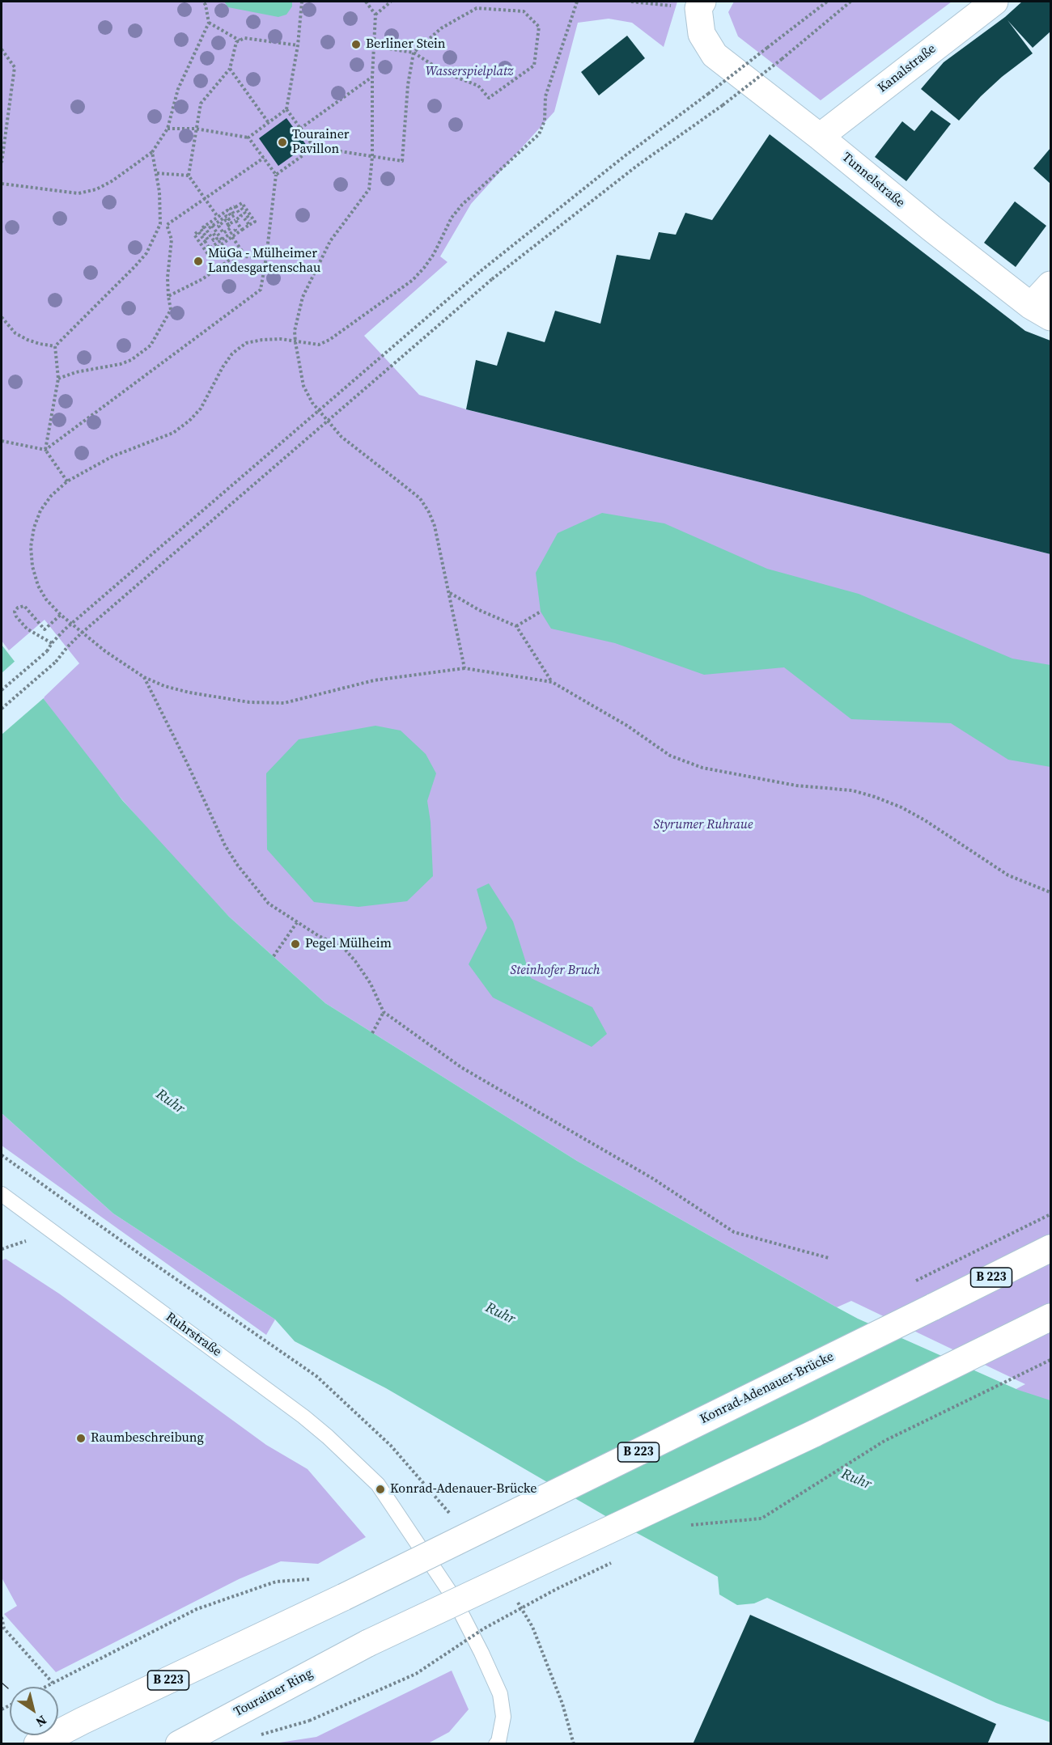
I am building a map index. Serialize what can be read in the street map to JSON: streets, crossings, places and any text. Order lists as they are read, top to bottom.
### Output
{
  "streets": {
    "main road": [
      "Kanalstraße",
      "Tunnelstraße",
      "B 223",
      "Konrad-Adenauer-Brücke",
      "Tourainer Ring"
    ],
    "lane": ["Ruhrstraße"]
  },
  "crossings": [
    ["Kanalstraße", "Tunnelstraße"]
  ],
  "water": ["Ruhr"],
  "parks": ["Wasserspielplatz", "Styrumer Ruhraue", "Steinhofer Bruch"],
  "places": [
    "Berliner Stein",
    "Tourainer Pavillon",
    "MüGa - Mülheimer Landesgartenschau",
    "Pegel Mülheim",
    "Raumbeschreibung",
    "Konrad-Adenauer-Brücke"
  ],
  "north": "bottom right"
}
